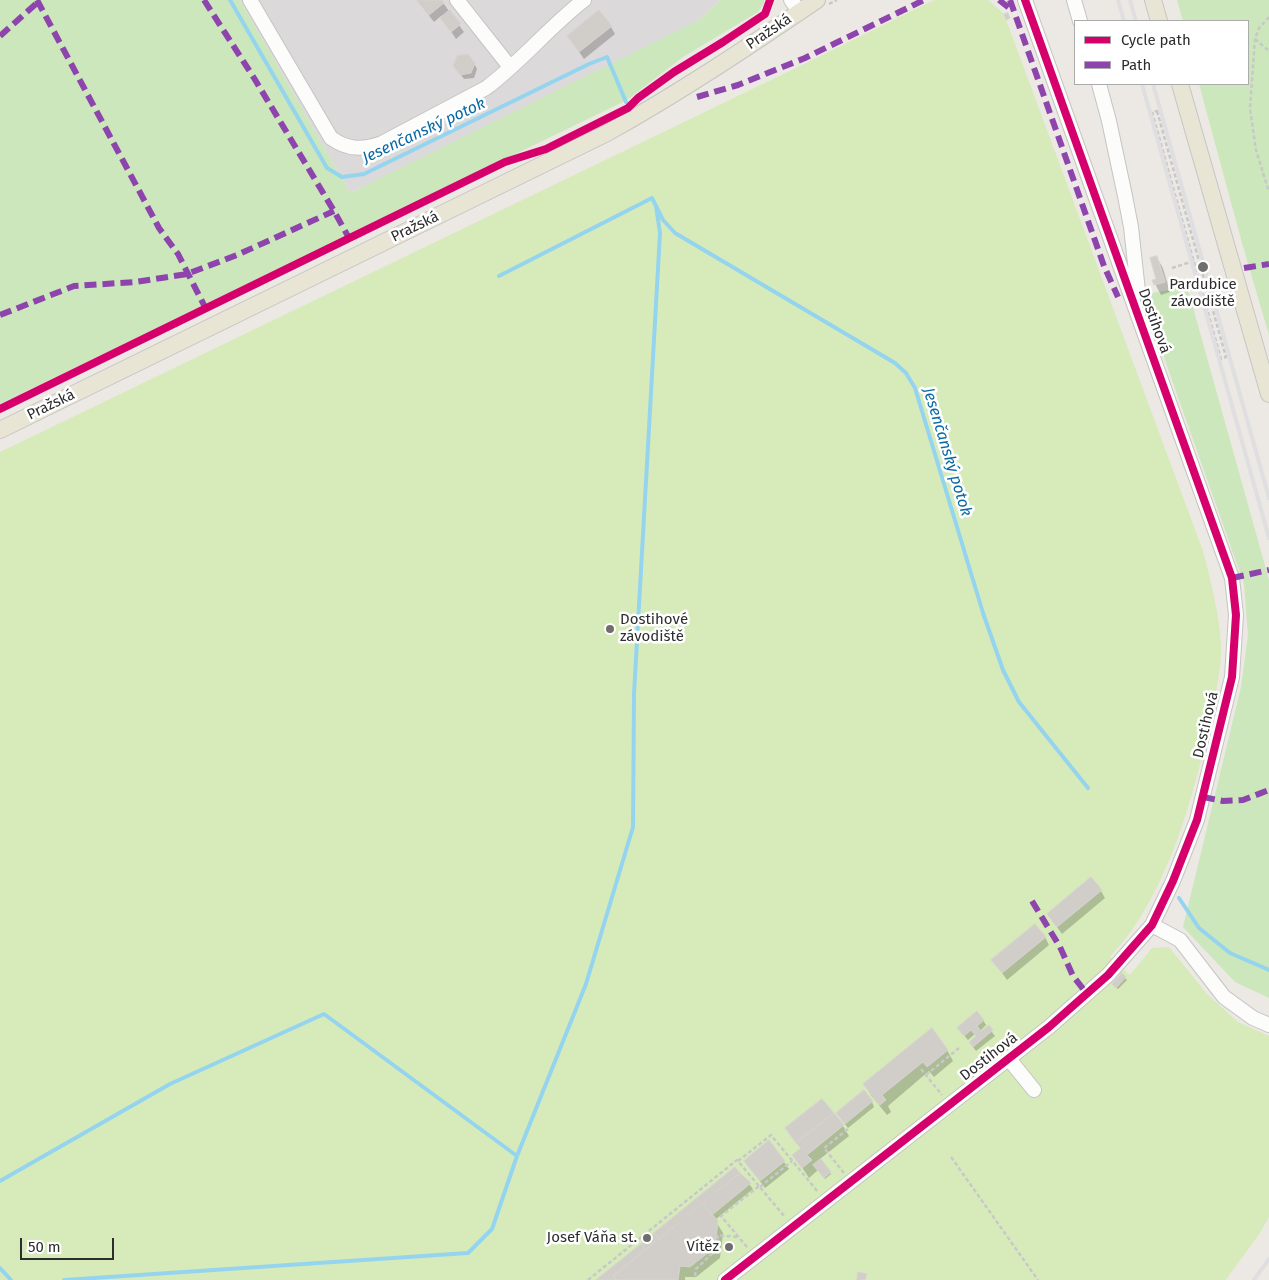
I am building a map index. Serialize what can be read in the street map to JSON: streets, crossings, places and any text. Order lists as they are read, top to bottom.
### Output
{
  "streets": {
    "main road": ["Pražská"],
    "street": ["Dostihová"]
  },
  "water": ["Jesenčanský potok"],
  "places": [
    "Pardubice závodiště",
    "Dostihové závodiště",
    "Josef Váňa st.",
    "Vítěz"
  ],
  "legend": ["Cycle path", "Path"],
  "scale_bar": "50 m"
}
